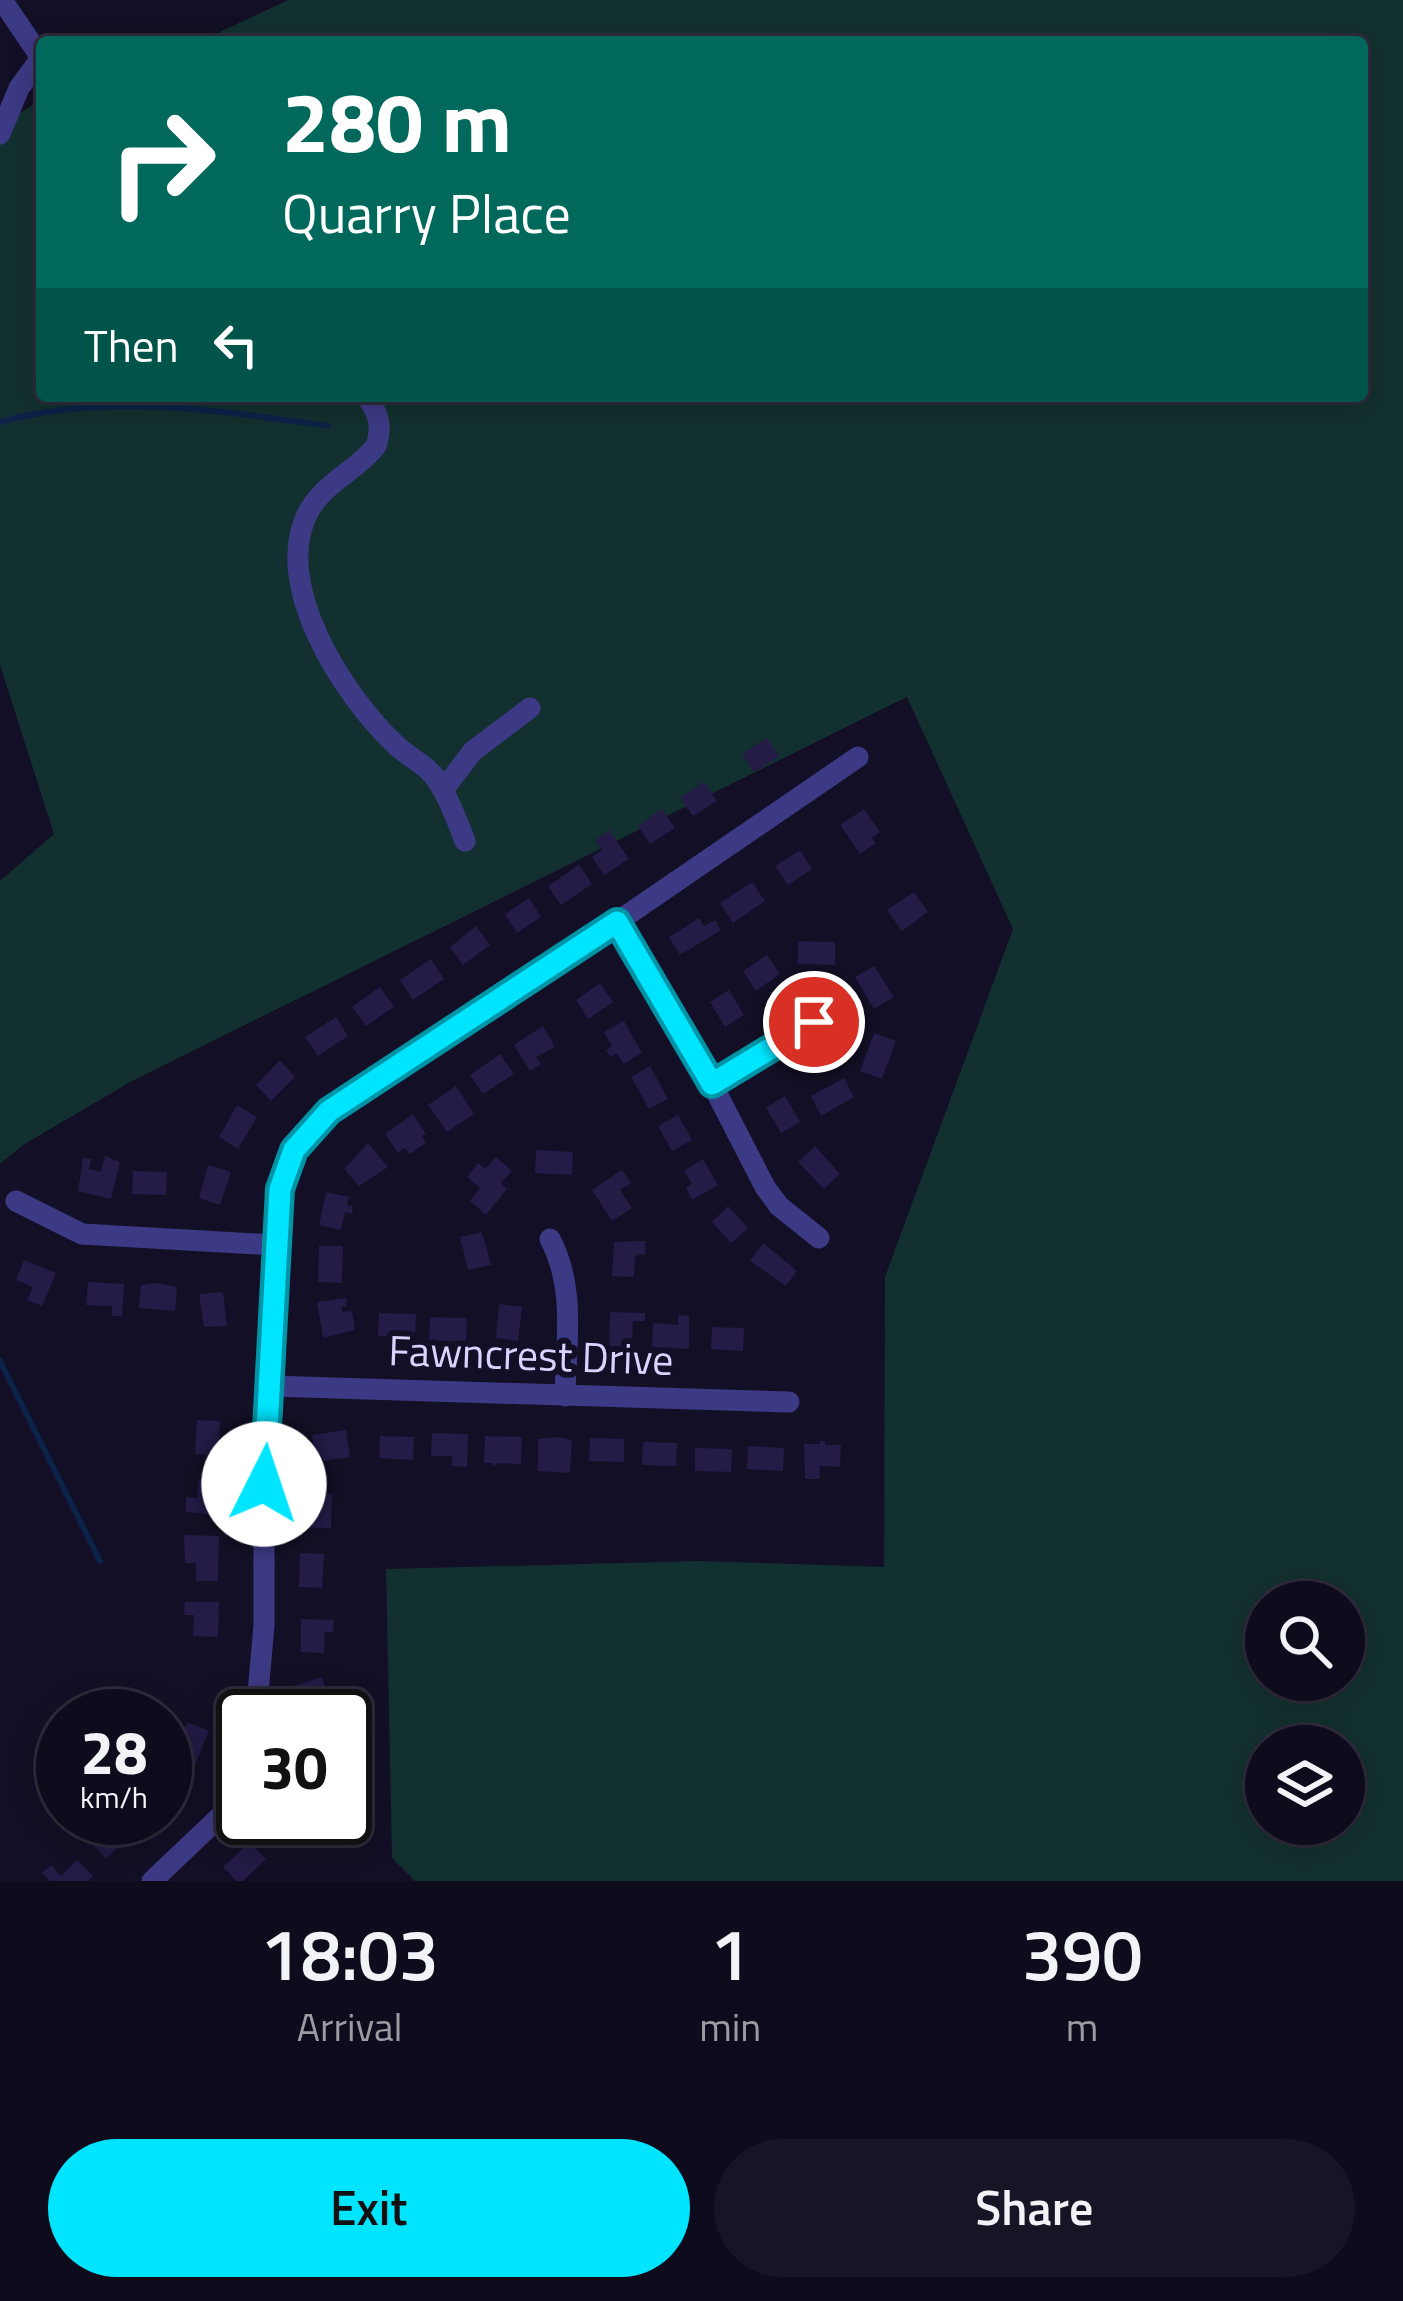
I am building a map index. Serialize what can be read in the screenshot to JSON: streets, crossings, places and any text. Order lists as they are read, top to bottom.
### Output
{
  "streets": {
    "street": ["Fawncrest Drive"]
  },
  "page": {
    "turn": ["280 m", "Quarry Place"],
    "then": "Then",
    "speed": "28 km/h",
    "limit": "30",
    "eta": [
      "18:03",
      "Arrival",
      "1",
      "min",
      "390",
      "m"
    ],
    "buttons": ["Exit", "Share"]
  }
}
